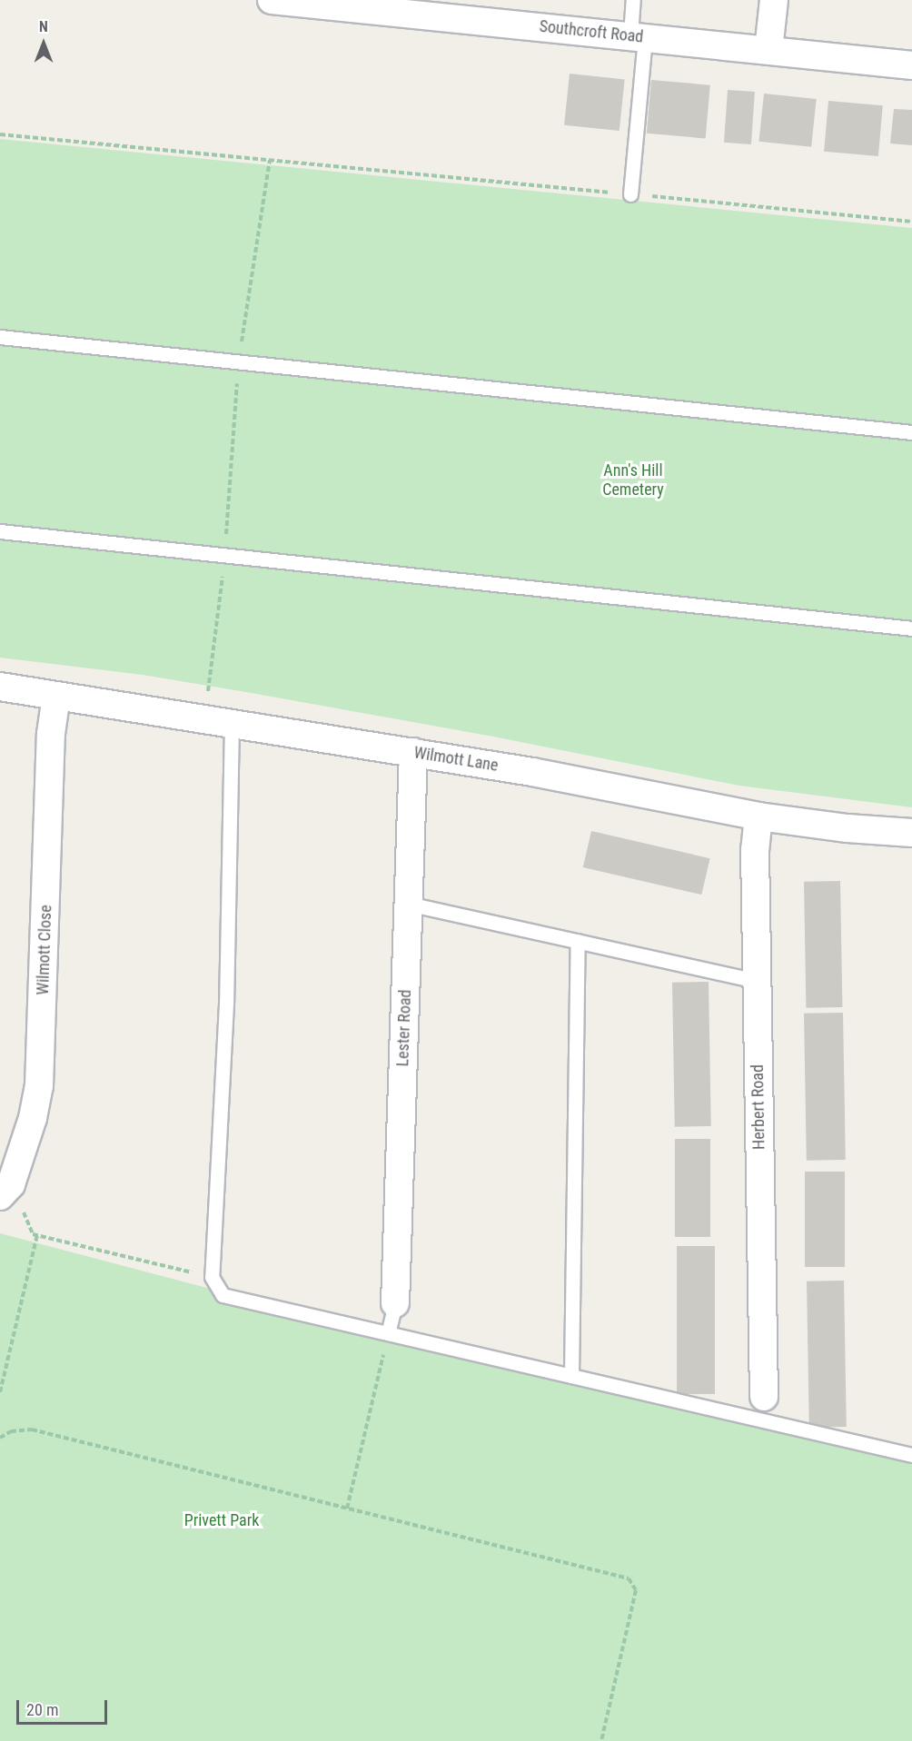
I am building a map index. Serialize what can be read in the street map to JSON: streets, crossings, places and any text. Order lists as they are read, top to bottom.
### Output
{
  "streets": {
    "street": [
      "Southcroft Road",
      "Wilmott Lane",
      "Wilmott Close",
      "Lester Road",
      "Herbert Road"
    ]
  },
  "crossings": [
    ["Wilmott Lane", "Wilmott Close"],
    ["Wilmott Lane", "Lester Road"],
    ["Wilmott Lane", "Herbert Road"]
  ],
  "parks": ["Ann's Hill Cemetery", "Privett Park"],
  "scale_bar": "20 m",
  "north": "top"
}
